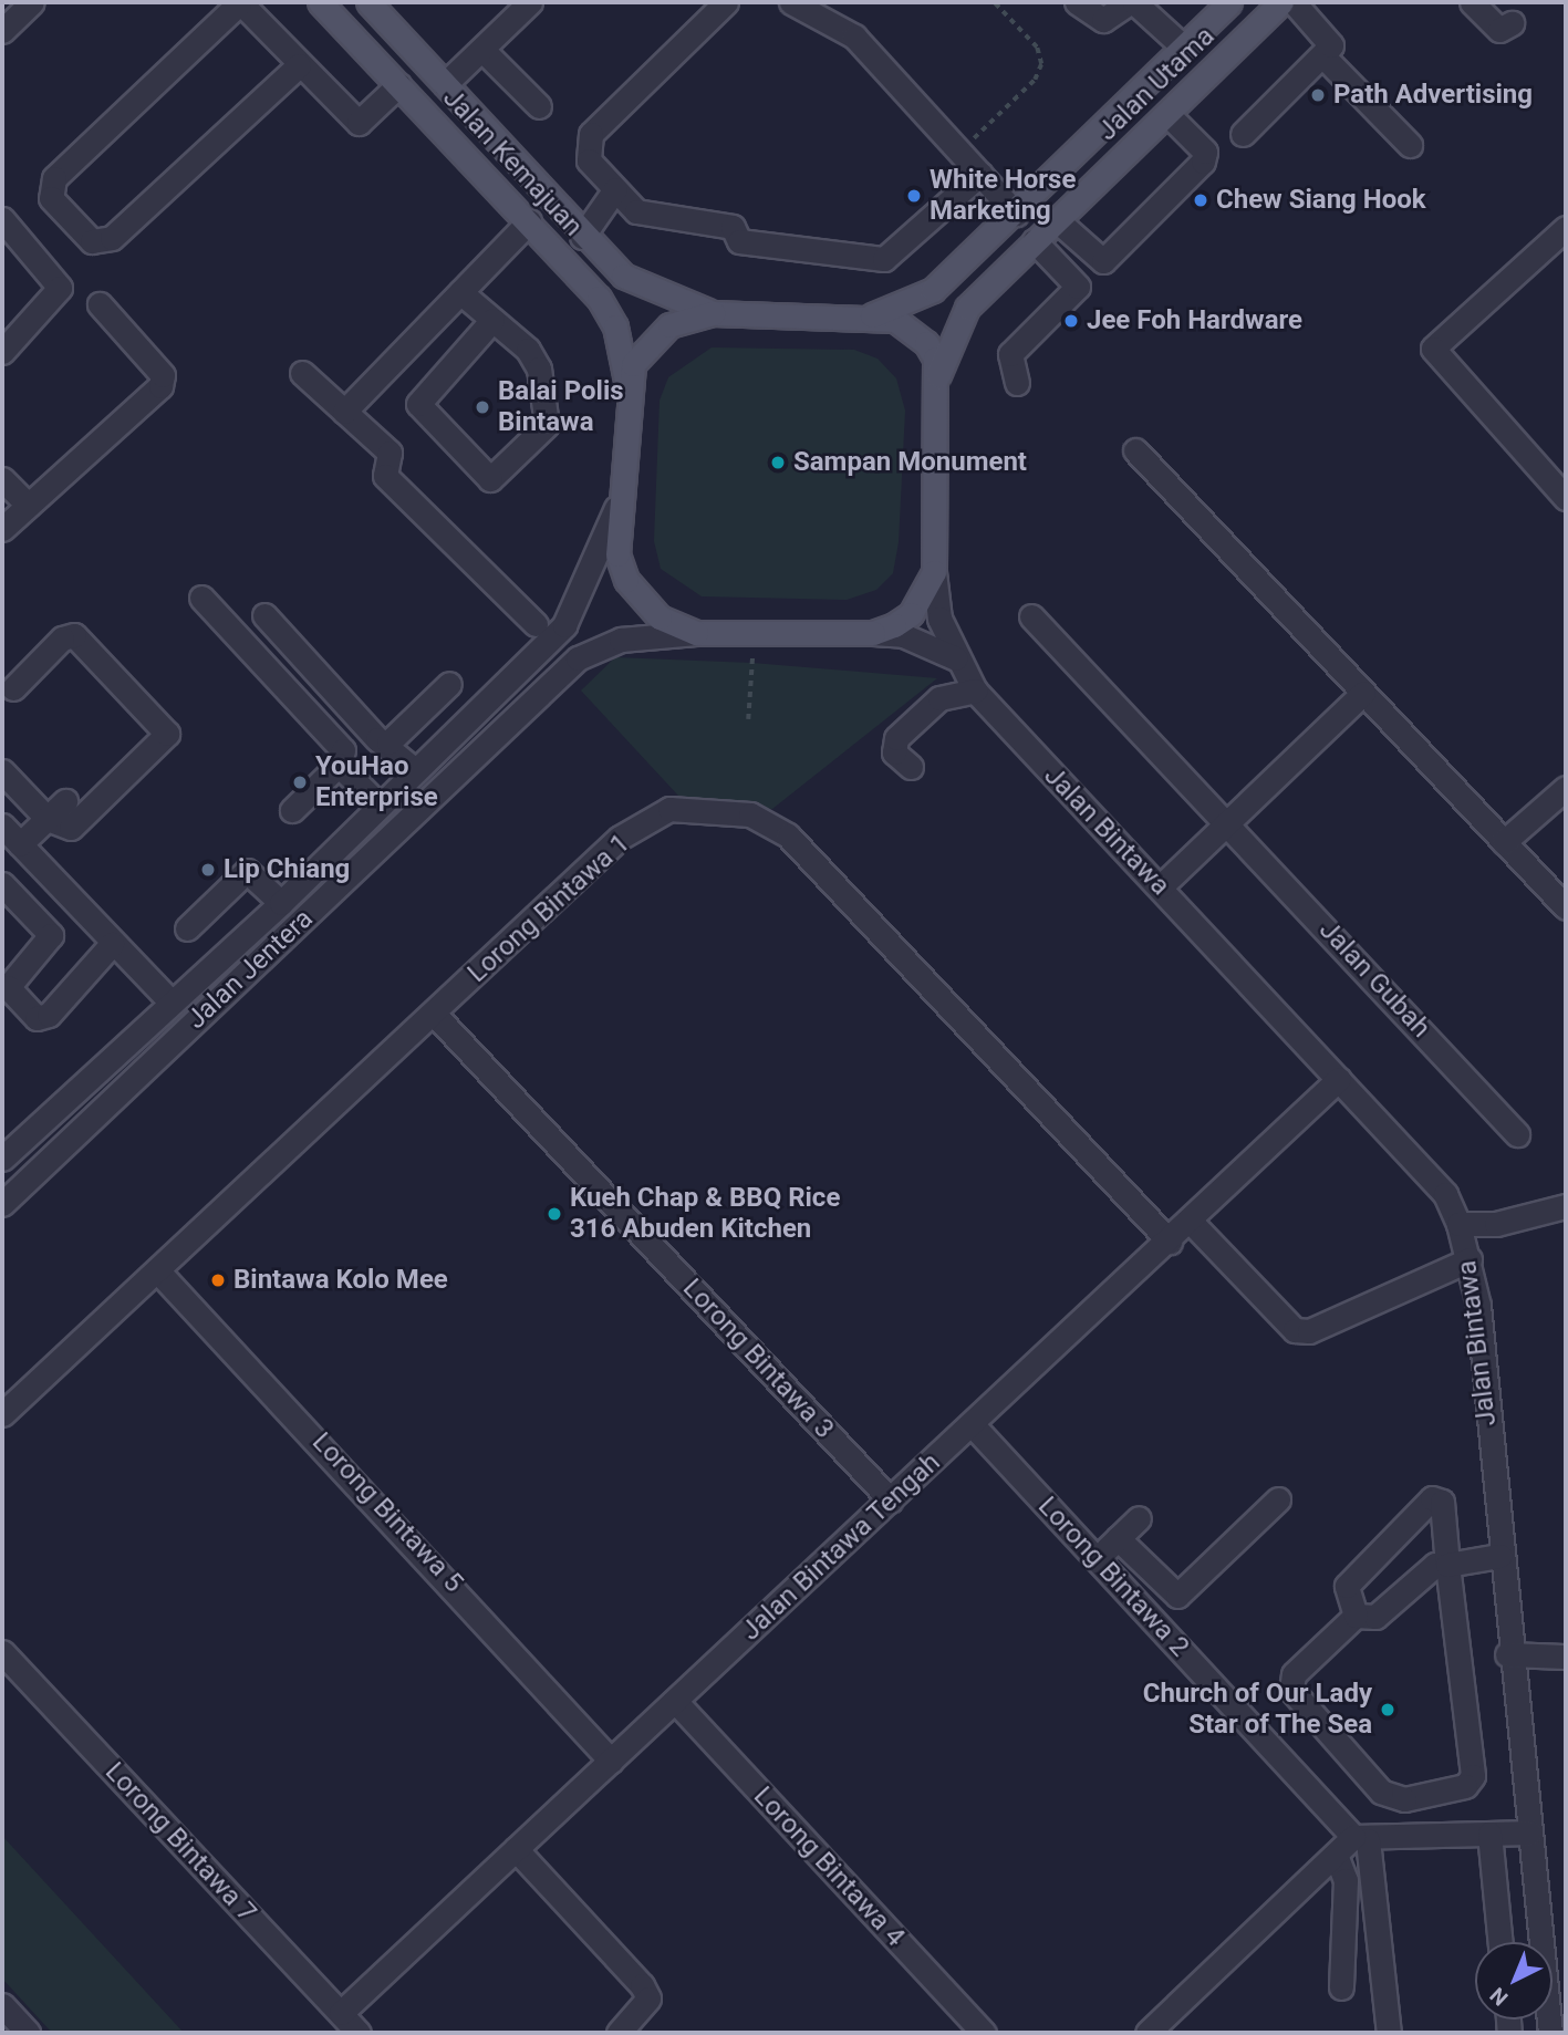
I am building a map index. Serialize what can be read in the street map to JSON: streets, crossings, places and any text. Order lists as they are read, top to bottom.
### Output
{
  "streets": {
    "main road": ["Jalan Utama", "Jalan Kemajuan"],
    "street": [
      "Jalan Bintawa",
      "Lorong Bintawa 1",
      "Jalan Jentera",
      "Jalan Gubah",
      "Lorong Bintawa 3",
      "Lorong Bintawa 5",
      "Jalan Bintawa Tengah",
      "Lorong Bintawa 2",
      "Lorong Bintawa 7",
      "Lorong Bintawa 4"
    ]
  },
  "crossings": [
    ["Jalan Bintawa", "Jalan Bintawa Tengah"],
    ["Lorong Bintawa 1", "Lorong Bintawa 3"],
    ["Lorong Bintawa 1", "Lorong Bintawa 5"],
    ["Lorong Bintawa 1", "Jalan Bintawa Tengah"],
    ["Lorong Bintawa 3", "Jalan Bintawa Tengah"],
    ["Lorong Bintawa 5", "Jalan Bintawa Tengah"],
    ["Jalan Bintawa Tengah", "Lorong Bintawa 2"],
    ["Jalan Bintawa Tengah", "Lorong Bintawa 7"],
    ["Jalan Bintawa Tengah", "Lorong Bintawa 4"]
  ],
  "places": [
    "Path Advertising",
    "White Horse Marketing",
    "Chew Siang Hook",
    "Jee Foh Hardware",
    "Balai Polis Bintawa",
    "Sampan Monument",
    "YouHao Enterprise",
    "Lip Chiang",
    "Kueh Chap & BBQ Rice 316 Abuden Kitchen",
    "Bintawa Kolo Mee",
    "Church of Our Lady Star of The Sea"
  ],
  "north": "bottom left"
}
